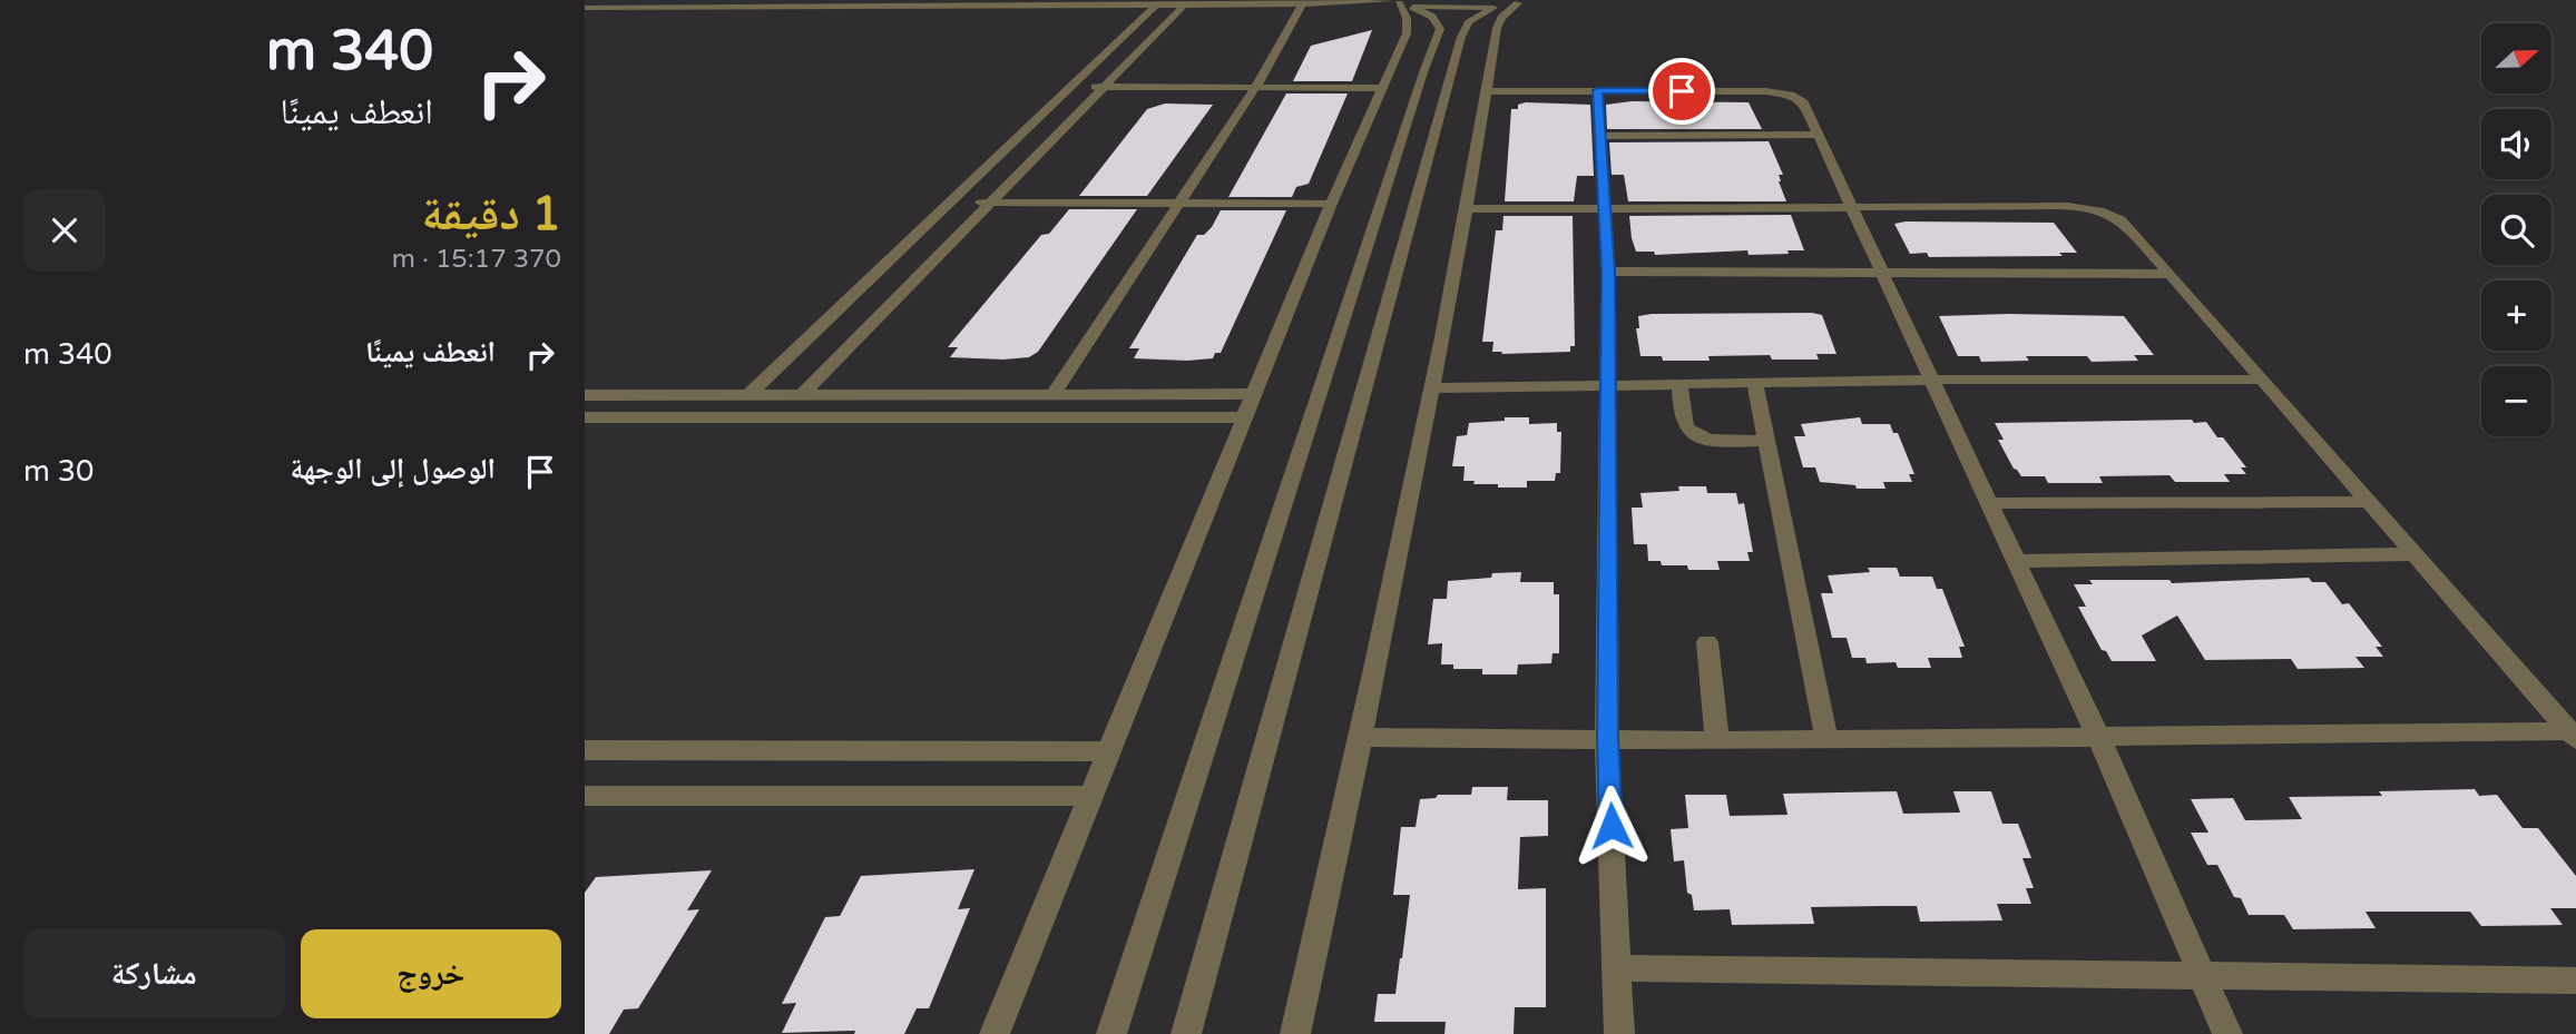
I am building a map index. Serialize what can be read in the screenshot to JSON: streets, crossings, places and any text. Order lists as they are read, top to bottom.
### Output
{
  "north": "right",
  "page": {
    "turn": ["340 m", "انعطف يمينًا"],
    "map_buttons": ["+", "−"],
    "heading": ["1 دقيقة", "370 m · 15:17"],
    "list": [
      {
        "name": "انعطف يمينًا",
        "value": "340 m"
      },
      {
        "name": "الوصول إلى الوجهة",
        "value": "30 m"
      }
    ],
    "buttons": ["خروج", "مشاركة"]
  }
}
